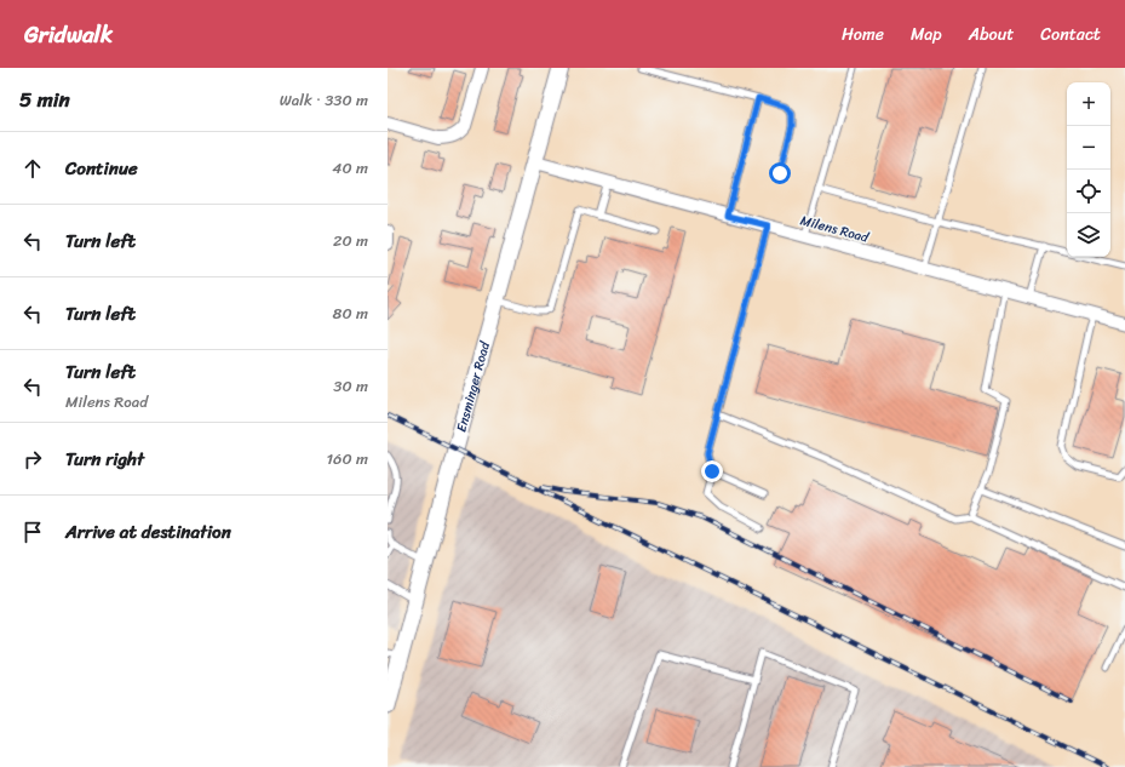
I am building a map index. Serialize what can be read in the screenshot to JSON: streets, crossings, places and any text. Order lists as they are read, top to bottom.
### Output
{
  "streets": {
    "street": ["Milens Road", "Ensminger Road"]
  },
  "crossings": [
    ["Milens Road", "Ensminger Road"]
  ],
  "page": {
    "header": "Gridwalk",
    "nav": [
      "Home",
      "Map",
      "About",
      "Contact"
    ],
    "heading": ["5 min", "Walk · 330 m"],
    "map_buttons": ["+", "−"],
    "list": [
      ["Continue", "40 m"],
      ["Turn left", "20 m"],
      ["Turn left", "80 m"],
      ["Turn left", "Milens Road", "30 m"],
      ["Turn right", "160 m"],
      "Arrive at destination"
    ]
  }
}
